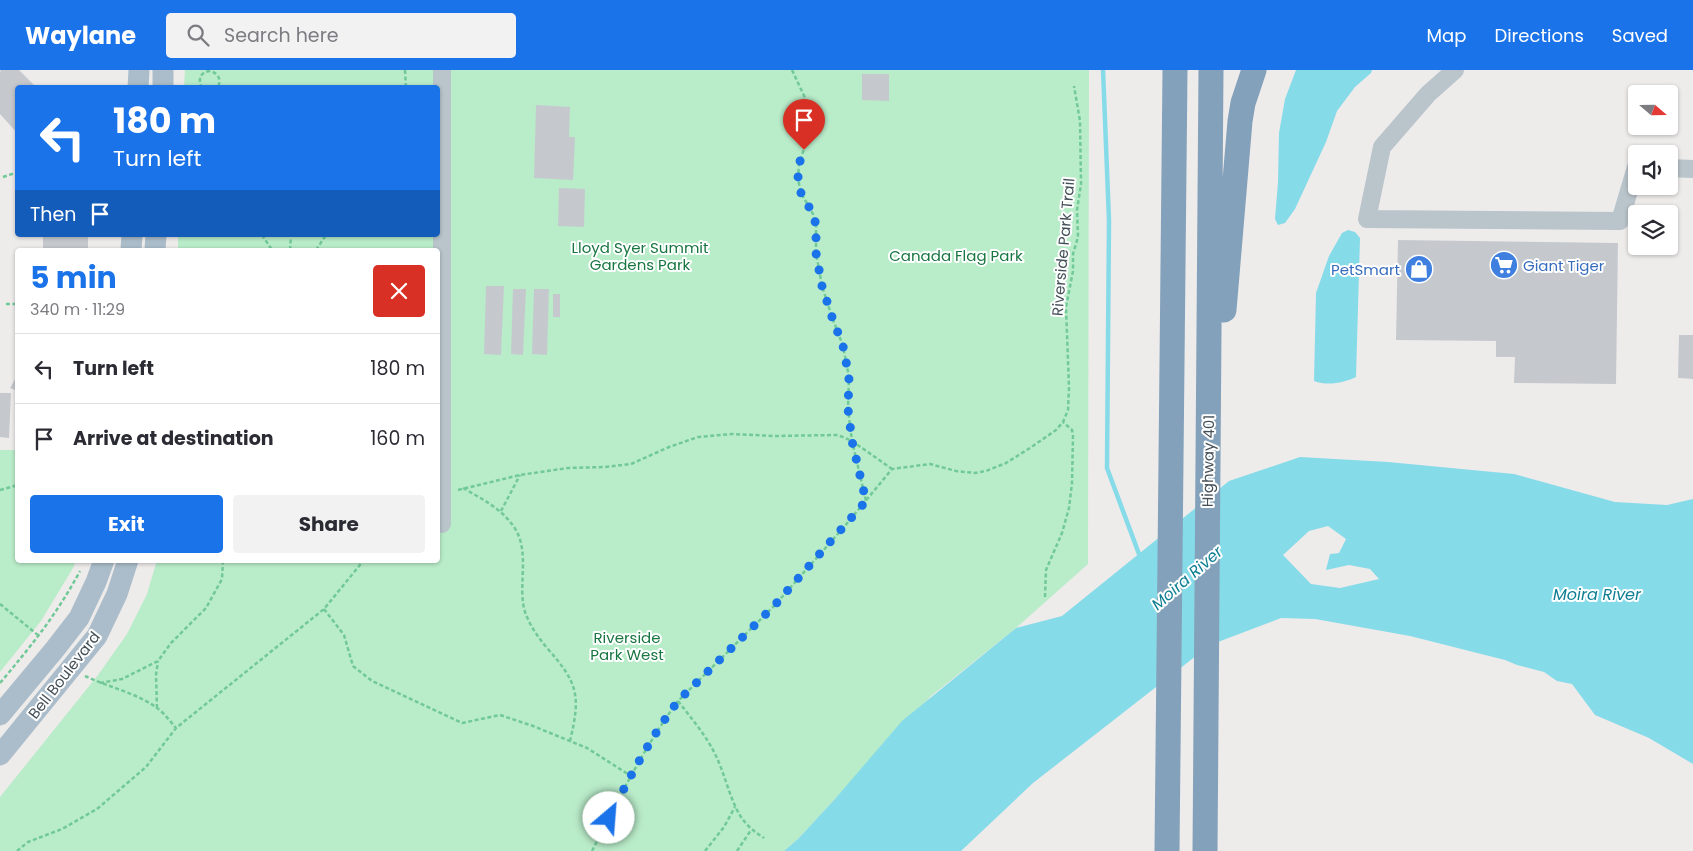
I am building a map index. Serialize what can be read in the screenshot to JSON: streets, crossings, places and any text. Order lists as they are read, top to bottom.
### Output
{
  "streets": {
    "highway": ["Highway 401"],
    "main road": ["Bell Boulevard"],
    "path": ["Riverside Park Trail"]
  },
  "water": ["Moira River"],
  "parks": ["Lloyd Syer Summit Gardens Park", "Canada Flag Park", "Riverside Park West"],
  "places": {
    "supermarket": ["Giant Tiger"],
    "shop": ["PetSmart"]
  },
  "north": "right",
  "page": {
    "header": "Waylane",
    "search": "Search here",
    "nav": ["Map", "Directions", "Saved"],
    "turn": ["180 m", "Turn left"],
    "then": "Then",
    "heading": ["5 min", "340 m · 11:29"],
    "list": [
      {
        "name": "Turn left",
        "value": "180 m"
      },
      {
        "name": "Arrive at destination",
        "value": "160 m"
      }
    ],
    "buttons": ["Exit", "Share"]
  }
}
